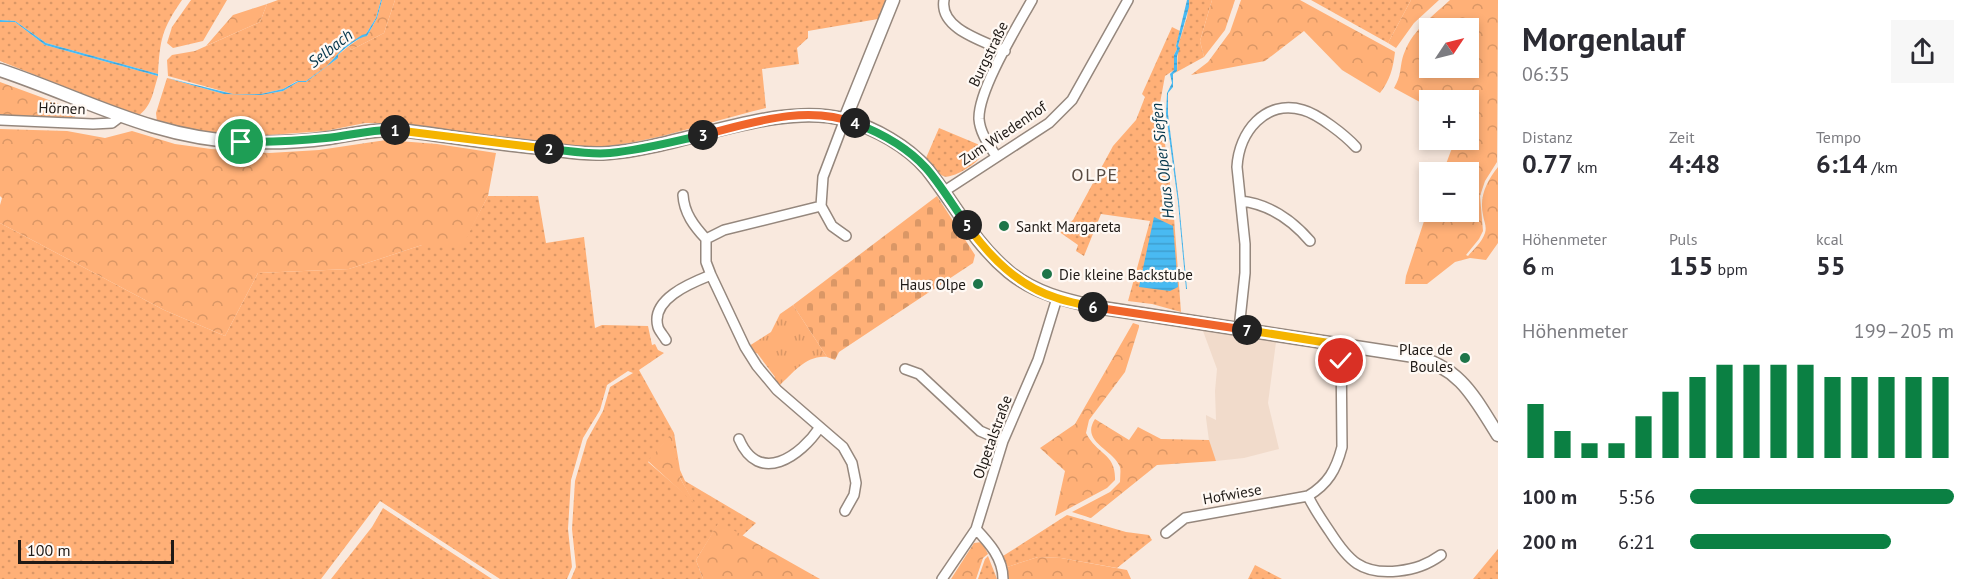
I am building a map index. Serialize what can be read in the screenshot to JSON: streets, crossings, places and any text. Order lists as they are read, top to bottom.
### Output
{
  "streets": {
    "street": [
      "Burgstraße",
      "Hörnen",
      "Zum Wiedenhof",
      "Olpetalstraße",
      "Hofwiese"
    ]
  },
  "crossings": [
    ["Burgstraße", "Zum Wiedenhof"]
  ],
  "districts": ["OLPE"],
  "water": ["Selbach", "Haus Olper Siefen"],
  "places": [
    "Sankt Margareta",
    "Die kleine Backstube",
    "Haus Olpe",
    "Place de Boules"
  ],
  "scale_bar": "100 m",
  "north": "top right",
  "page": {
    "heading": ["Morgenlauf", "06:35"],
    "map_buttons": ["+", "−"],
    "stats": [
      ["Distanz", "0.77 km"],
      ["Zeit", "4:48"],
      ["Tempo", "6:14 /km"],
      ["Höhenmeter", "6 m"],
      ["Puls", "155 bpm"],
      ["kcal", "55"]
    ],
    "pins": [
      "4",
      "1",
      "3",
      "2",
      "5",
      "6",
      "7"
    ],
    "chart": ["Höhenmeter", "199–205 m"],
    "list": [
      {
        "name": "100 m",
        "note": "5:56"
      },
      {
        "name": "200 m",
        "note": "6:21"
      }
    ],
    "scale": "100 m"
  }
}
